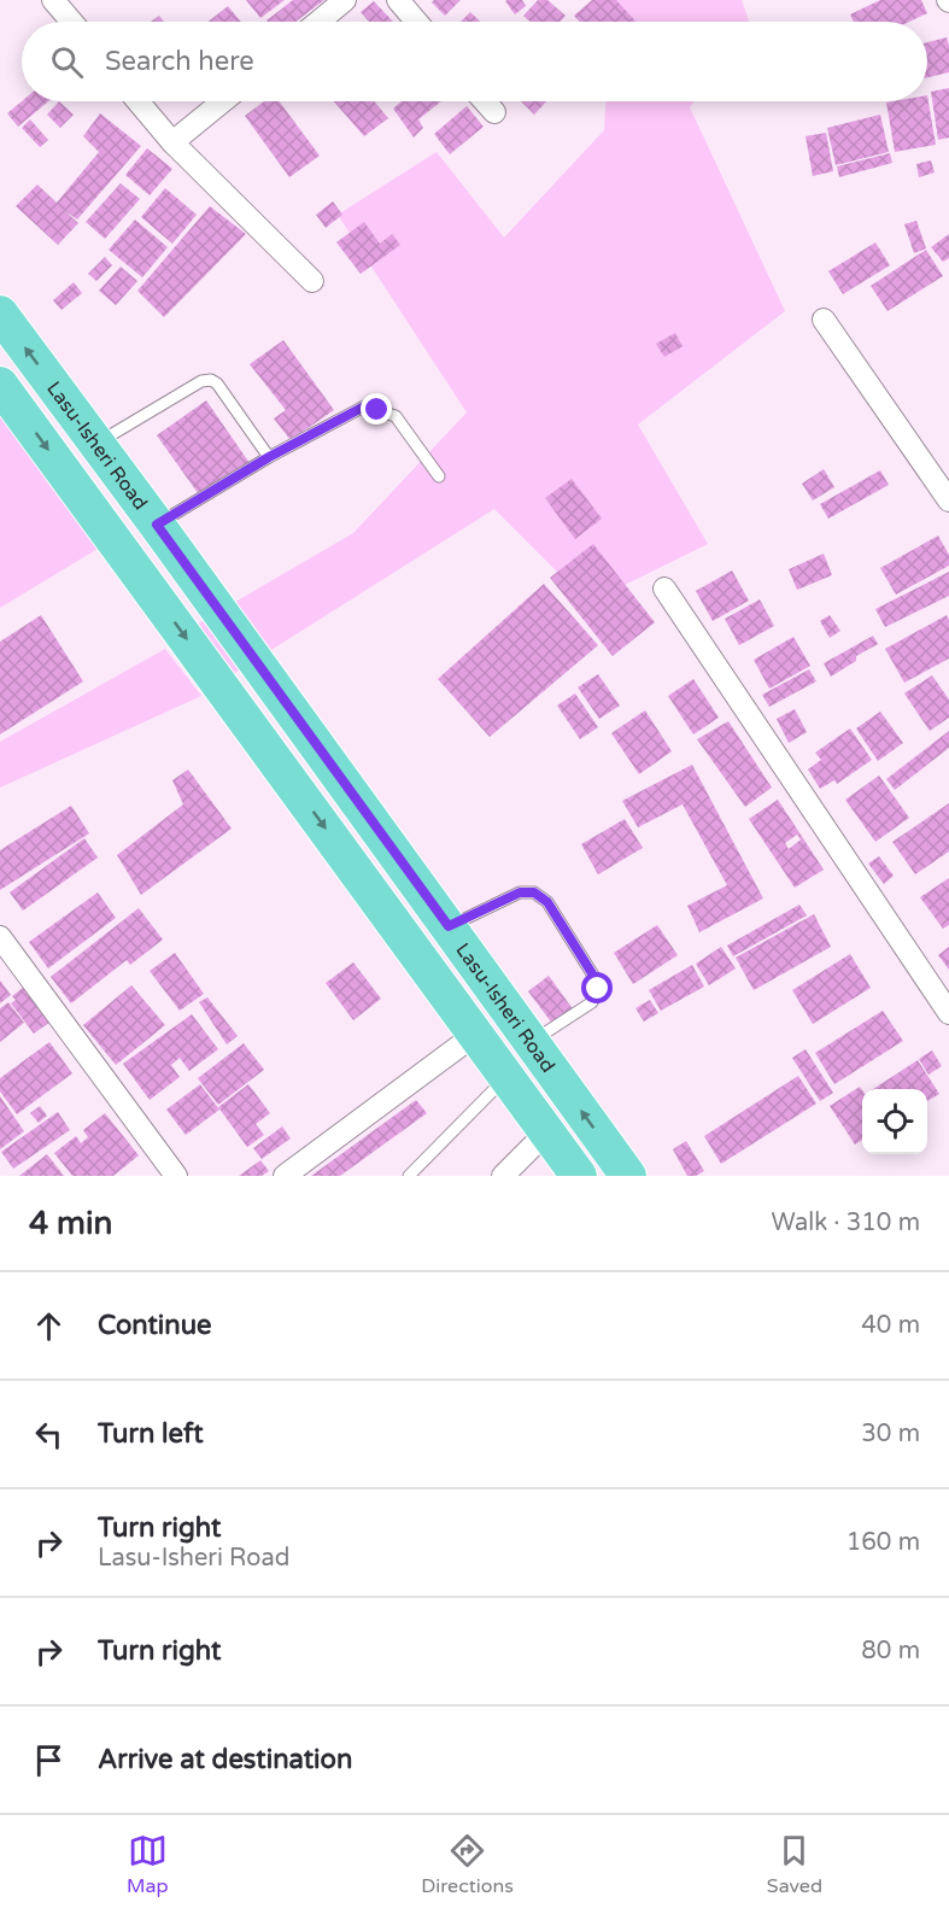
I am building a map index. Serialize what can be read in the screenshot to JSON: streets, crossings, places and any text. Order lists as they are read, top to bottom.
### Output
{
  "streets": {
    "main road": ["Lasu-Isheri Road"]
  },
  "page": {
    "search": "Search here",
    "heading": ["4 min", "Walk · 310 m"],
    "list": [
      ["Continue", "40 m"],
      ["Turn left", "30 m"],
      ["Turn right", "Lasu-Isheri Road", "160 m"],
      ["Turn right", "80 m"],
      "Arrive at destination"
    ],
    "nav": ["Map", "Directions", "Saved"]
  }
}
